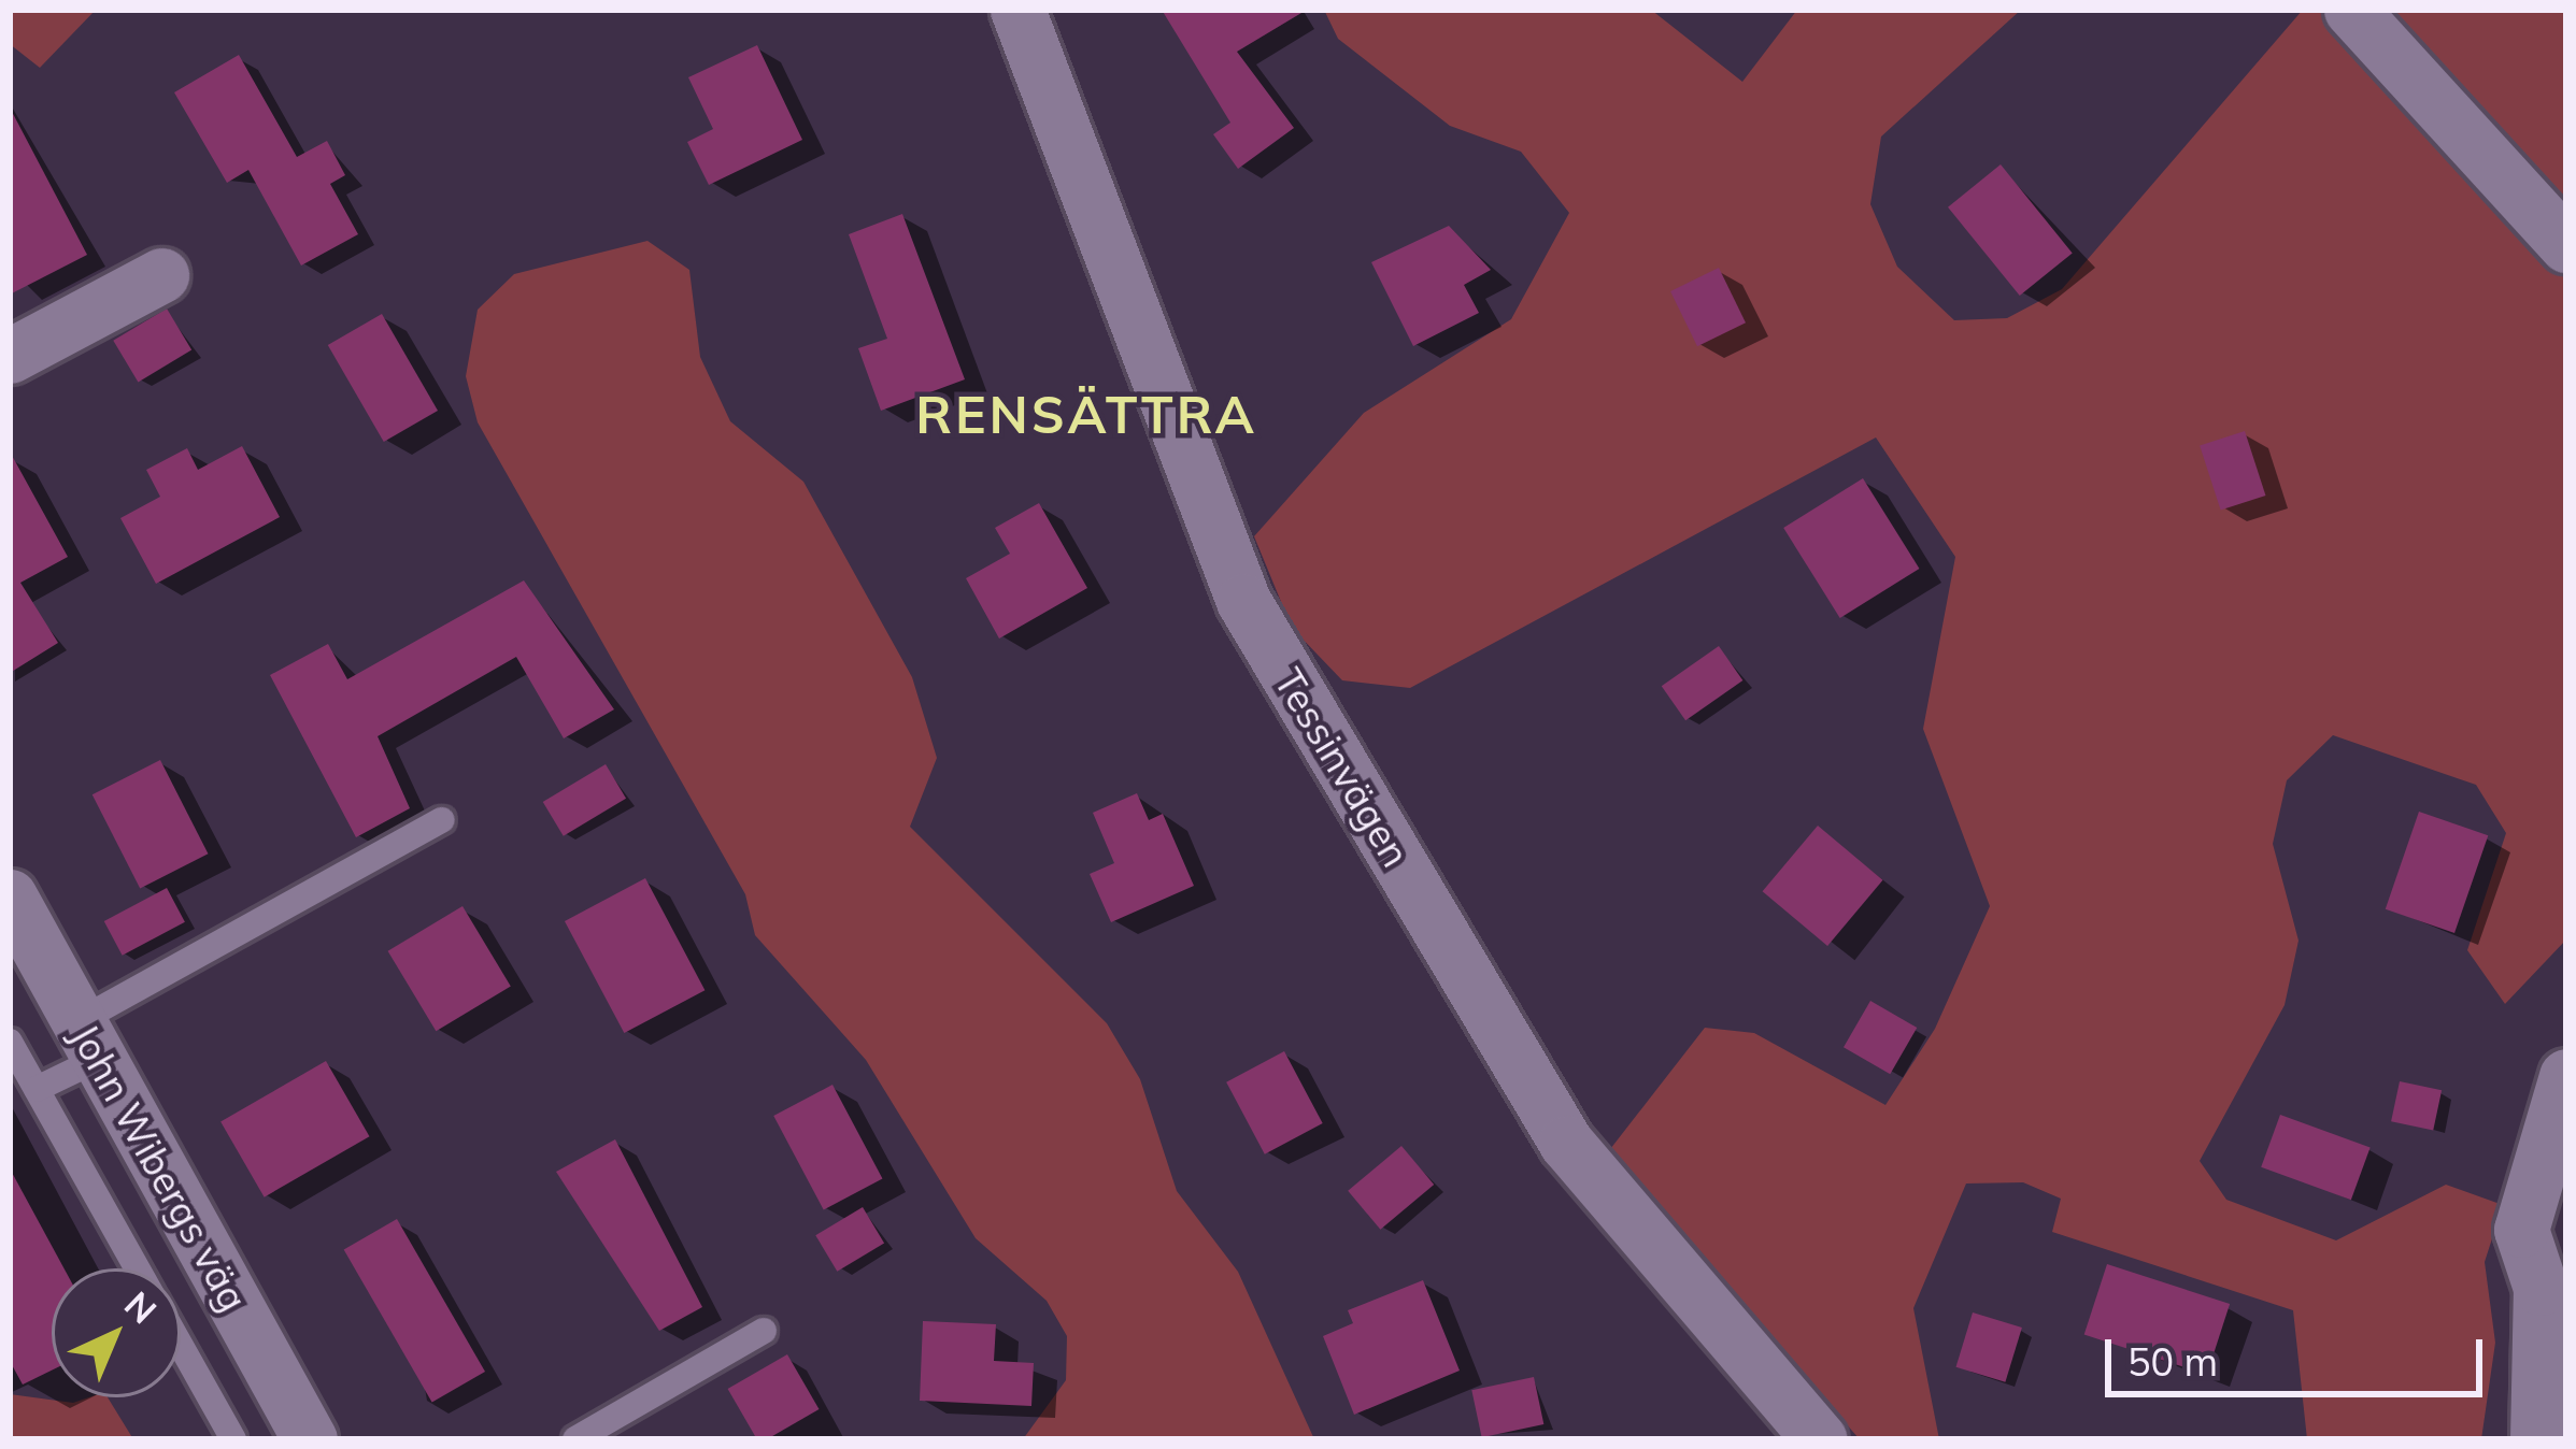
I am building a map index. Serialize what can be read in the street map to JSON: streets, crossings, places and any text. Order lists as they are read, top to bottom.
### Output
{
  "streets": {
    "street": ["Tessinvägen", "John Wibergs väg"]
  },
  "districts": ["RENSÄTTRA"],
  "scale_bar": "50 m",
  "north": "top right"
}
